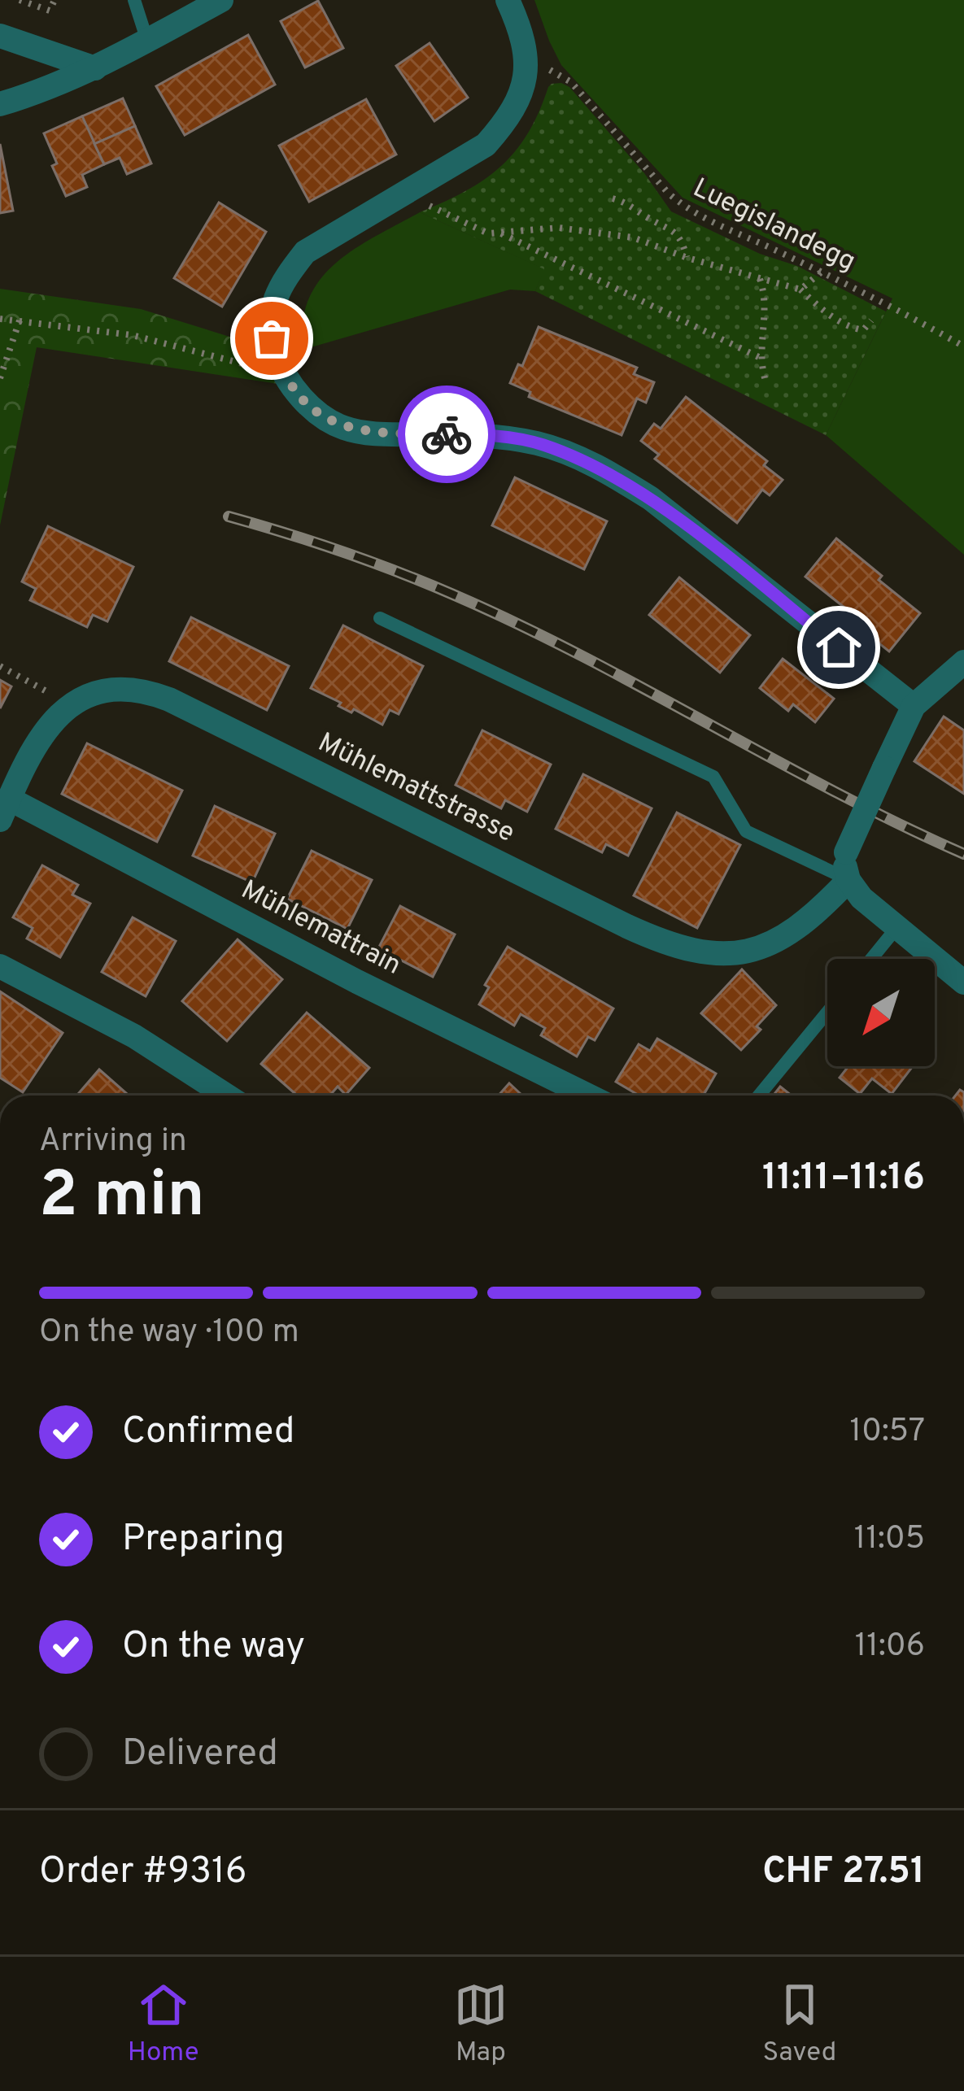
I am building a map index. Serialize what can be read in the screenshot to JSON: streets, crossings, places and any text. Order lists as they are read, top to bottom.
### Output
{
  "streets": {
    "street": ["Mühlemattstrasse", "Mühlemattrain"],
    "path": ["Luegislandegg"]
  },
  "north": "bottom left",
  "page": {
    "heading": ["2 min", "Arriving in", "11:11–11:16"],
    "panel": ["Order #9316", "CHF 27.51"],
    "bar": "On the way · 100 m",
    "list": [
      ["Confirmed", "10:57"],
      ["Preparing", "11:05"],
      ["On the way", "11:06"],
      "Delivered"
    ],
    "tabs": ["Home", "Map", "Saved"]
  }
}
